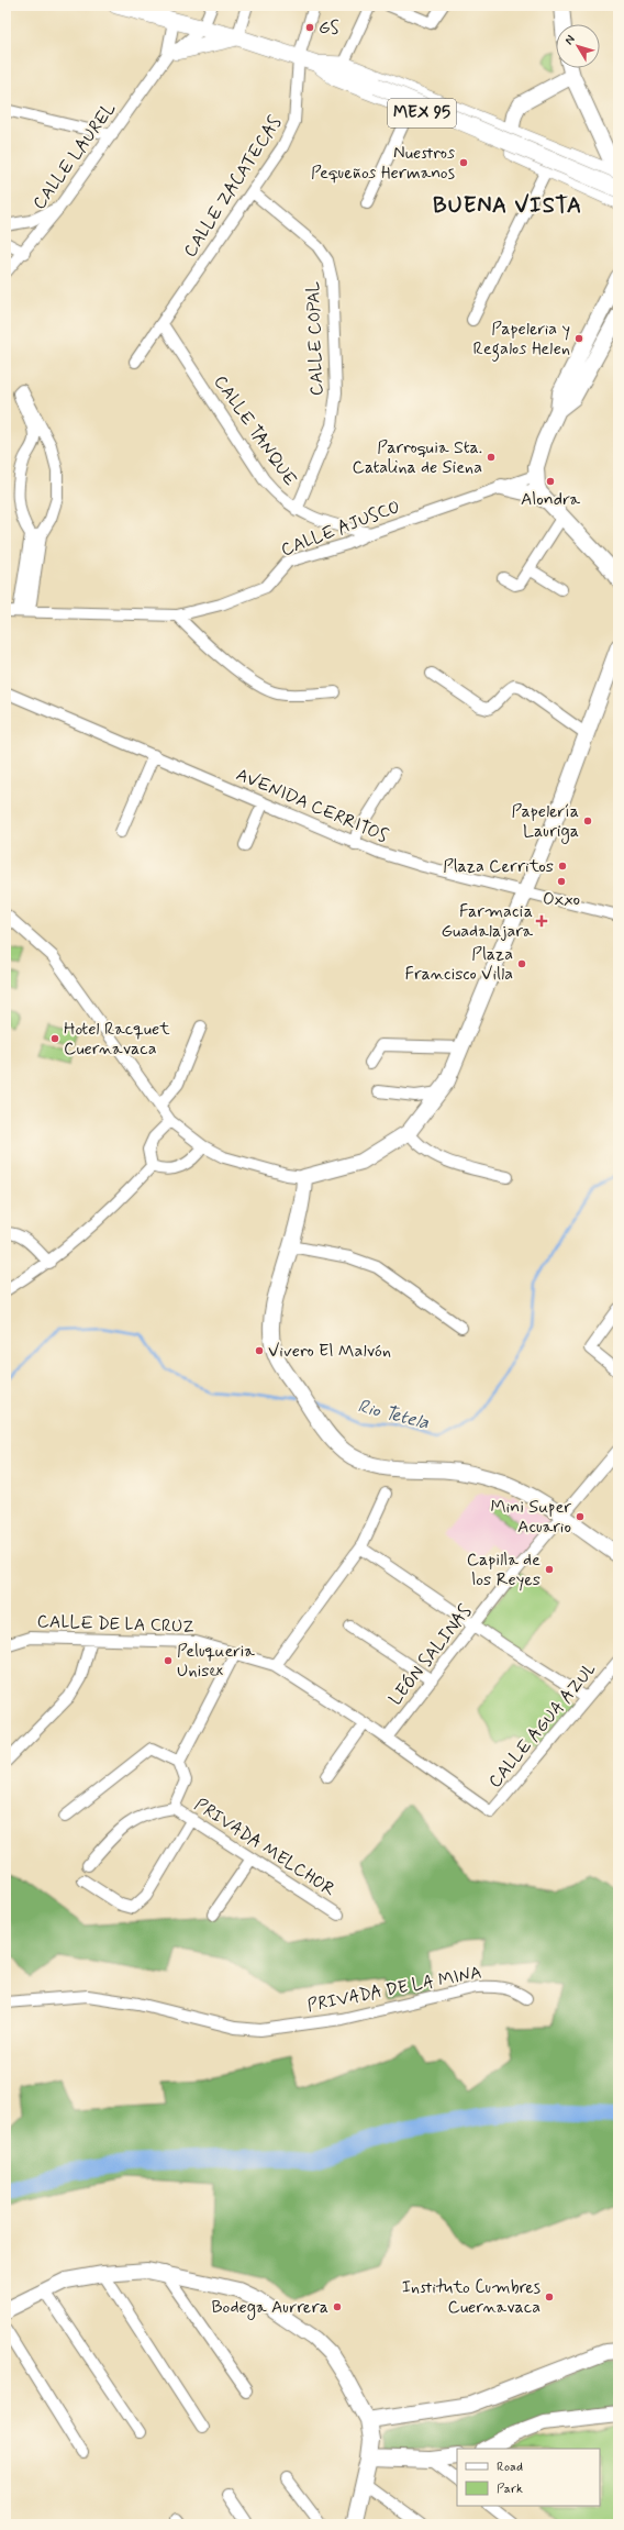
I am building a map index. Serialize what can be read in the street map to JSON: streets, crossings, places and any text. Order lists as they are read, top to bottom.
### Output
{
  "streets": {
    "main road": ["MEX 95"],
    "street": [
      "CALLE LAUREL",
      "CALLE ZACATECAS",
      "CALLE COPAL",
      "CALLE TANQUE",
      "CALLE AJUSCO",
      "AVENIDA CERRITOS",
      "CALLE DE LA CRUZ",
      "LEÓN SALINAS",
      "CALLE AGUA AZUL",
      "PRIVADA MELCHOR",
      "PRIVADA DE LA MINA"
    ]
  },
  "crossings": [
    ["MEX 95", "CALLE LAUREL"],
    ["MEX 95", "CALLE ZACATECAS"],
    ["CALLE ZACATECAS", "CALLE COPAL"],
    ["CALLE ZACATECAS", "CALLE TANQUE"],
    ["CALLE COPAL", "CALLE TANQUE"],
    ["CALLE TANQUE", "CALLE AJUSCO"],
    ["CALLE DE LA CRUZ", "LEÓN SALINAS"],
    ["CALLE DE LA CRUZ", "CALLE AGUA AZUL"]
  ],
  "districts": ["BUENA VISTA"],
  "water": ["Rio Tetela"],
  "places": {
    "other": [
      "GS",
      "Nuestros Pequeños Hermanos",
      "Papeleria y Regalos Helen",
      "Parroquia Sta. Catalina de Siena",
      "Alondra",
      "Papelería Lauriga",
      "Plaza Cerritos",
      "Oxxo",
      "Plaza Francisco Villa",
      "Hotel Racquet Cuernavaca",
      "Vivero El Malvón",
      "Mini Super Acuario",
      "Capilla de los Reyes",
      "Peluqueria Unisex",
      "Instituto Cumbres Cuernavaca",
      "Bodega Aurrera"
    ],
    "health": ["Farmacia Guadalajara"]
  },
  "legend": ["Road", "Park"],
  "north": "top left"
}
